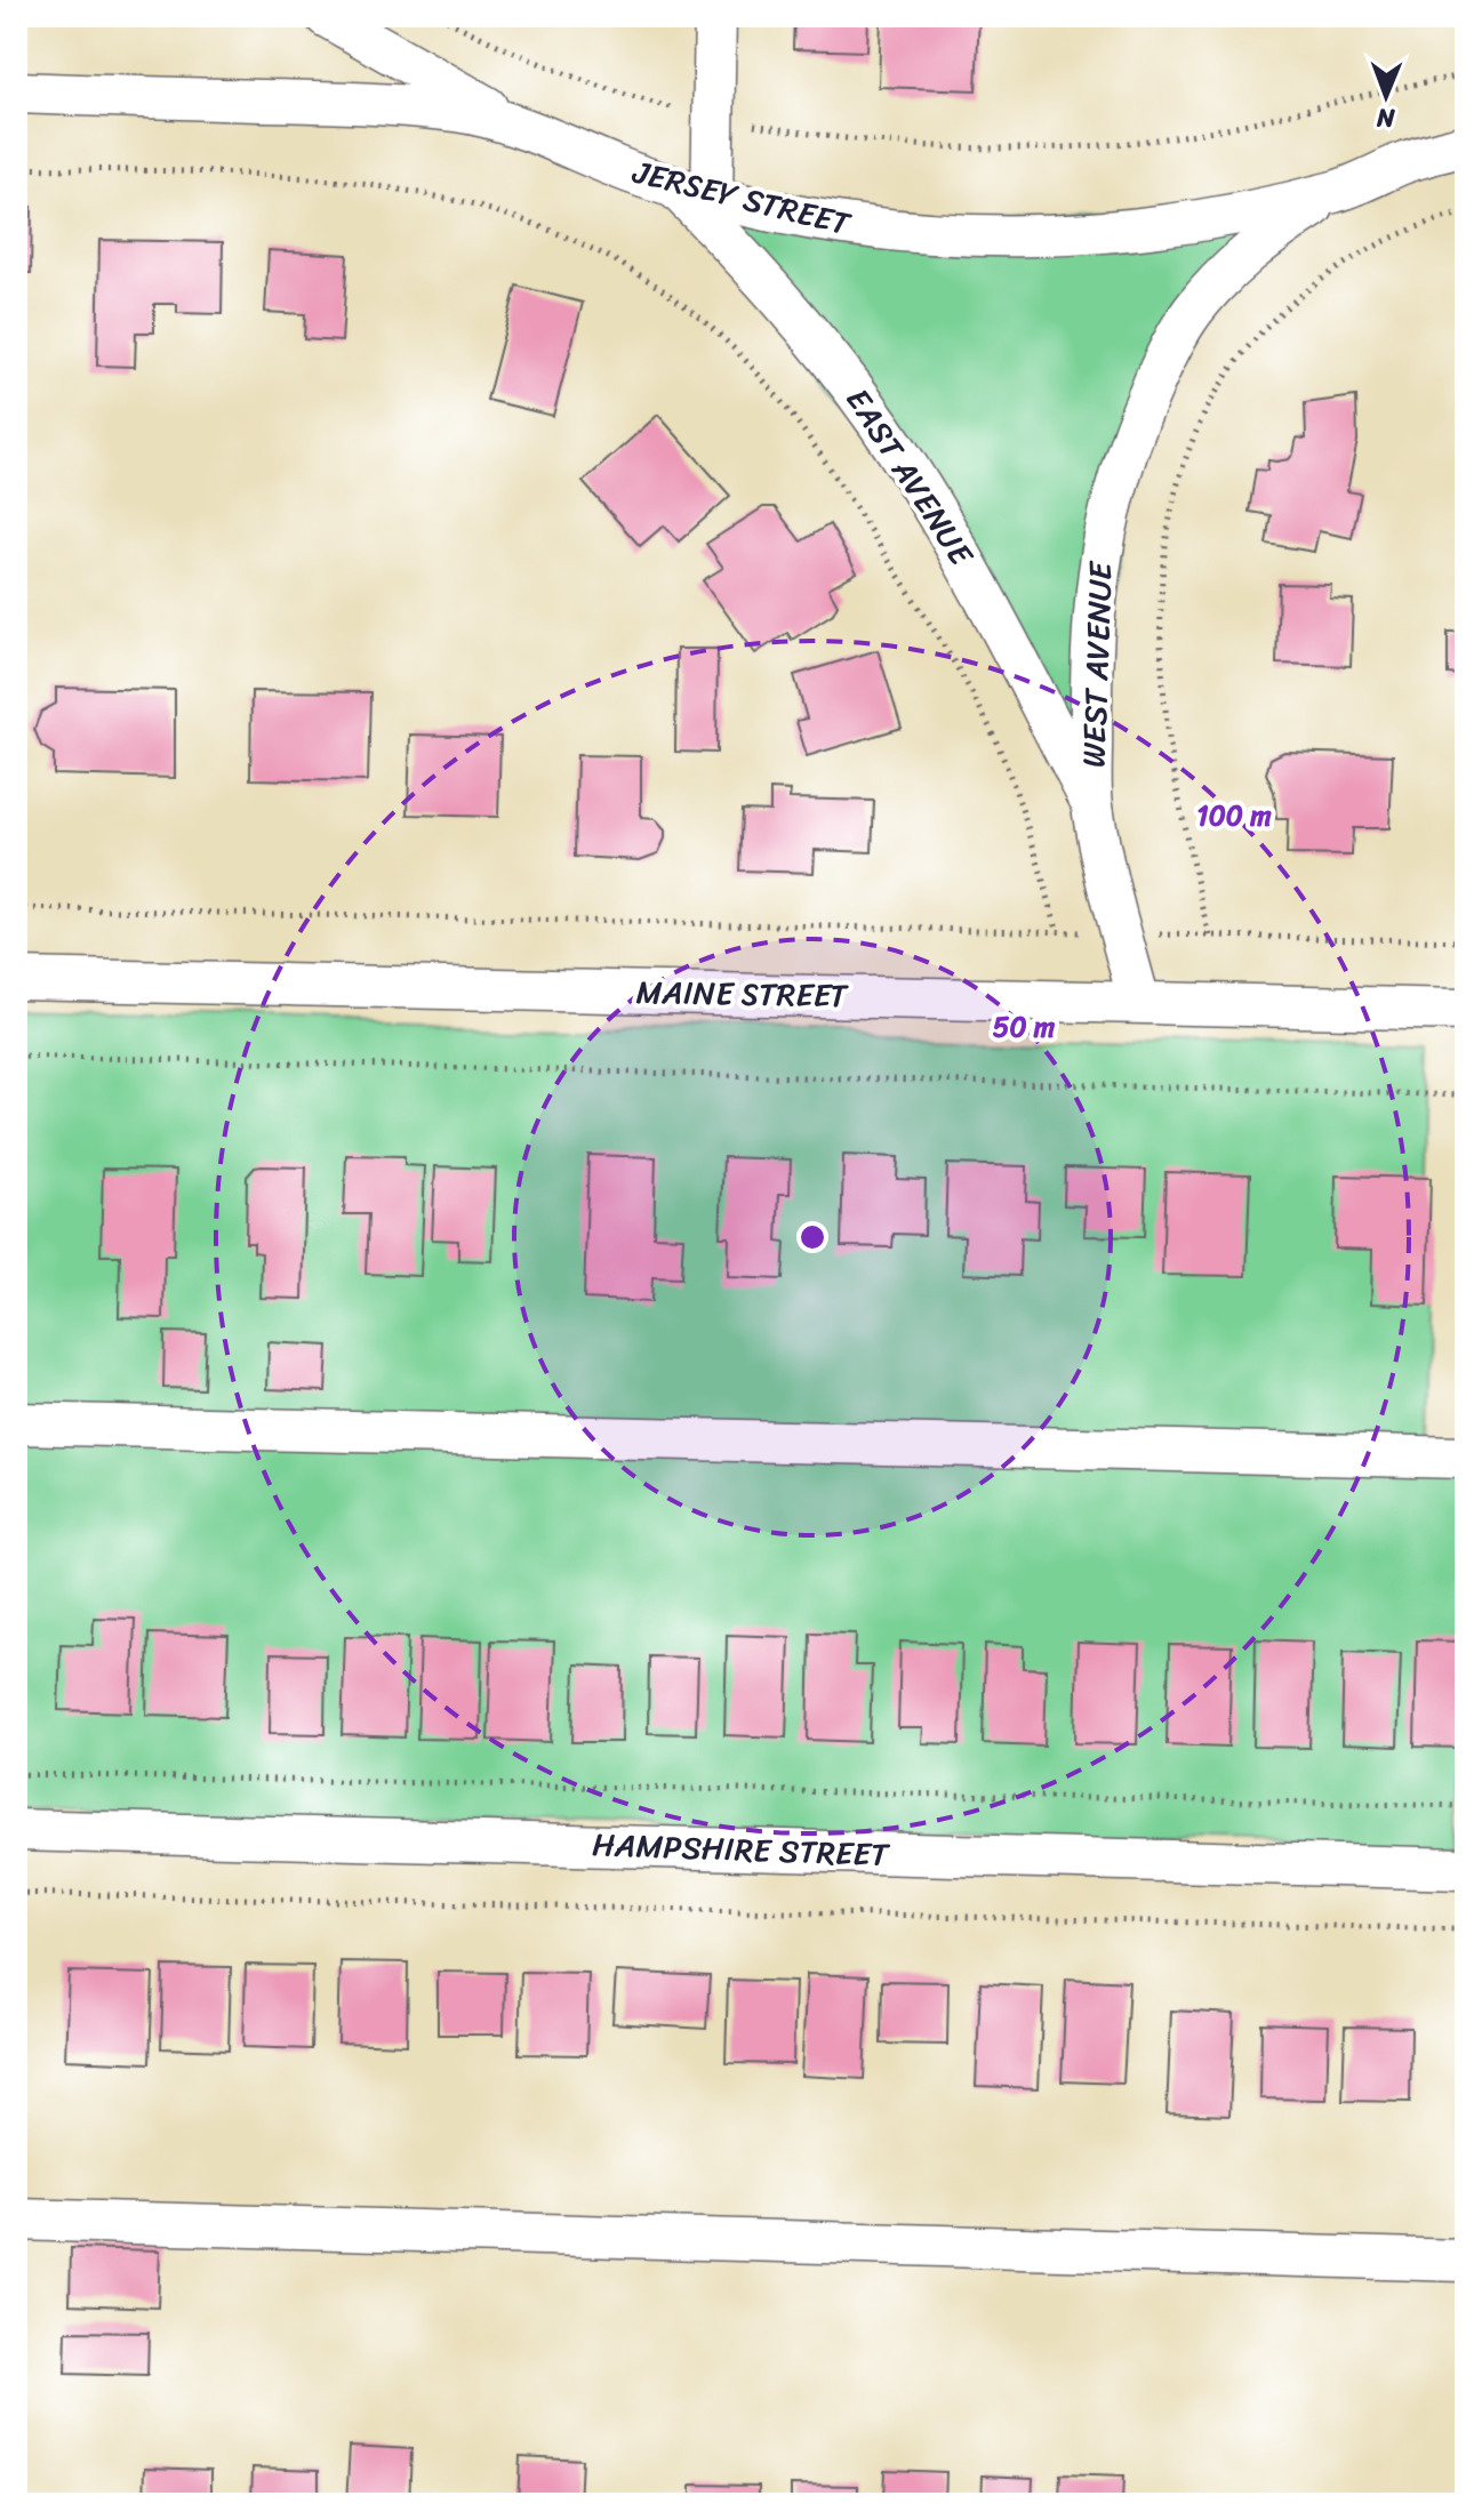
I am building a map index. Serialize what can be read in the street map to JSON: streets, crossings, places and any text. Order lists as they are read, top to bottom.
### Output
{
  "streets": {
    "street": [
      "JERSEY STREET",
      "EAST AVENUE",
      "WEST AVENUE",
      "MAINE STREET",
      "HAMPSHIRE STREET"
    ]
  },
  "crossings": [
    ["JERSEY STREET", "EAST AVENUE"],
    ["JERSEY STREET", "WEST AVENUE"],
    ["EAST AVENUE", "WEST AVENUE"],
    ["WEST AVENUE", "MAINE STREET"]
  ],
  "north": "bottom",
  "rings": ["100 m", "50 m"]
}
